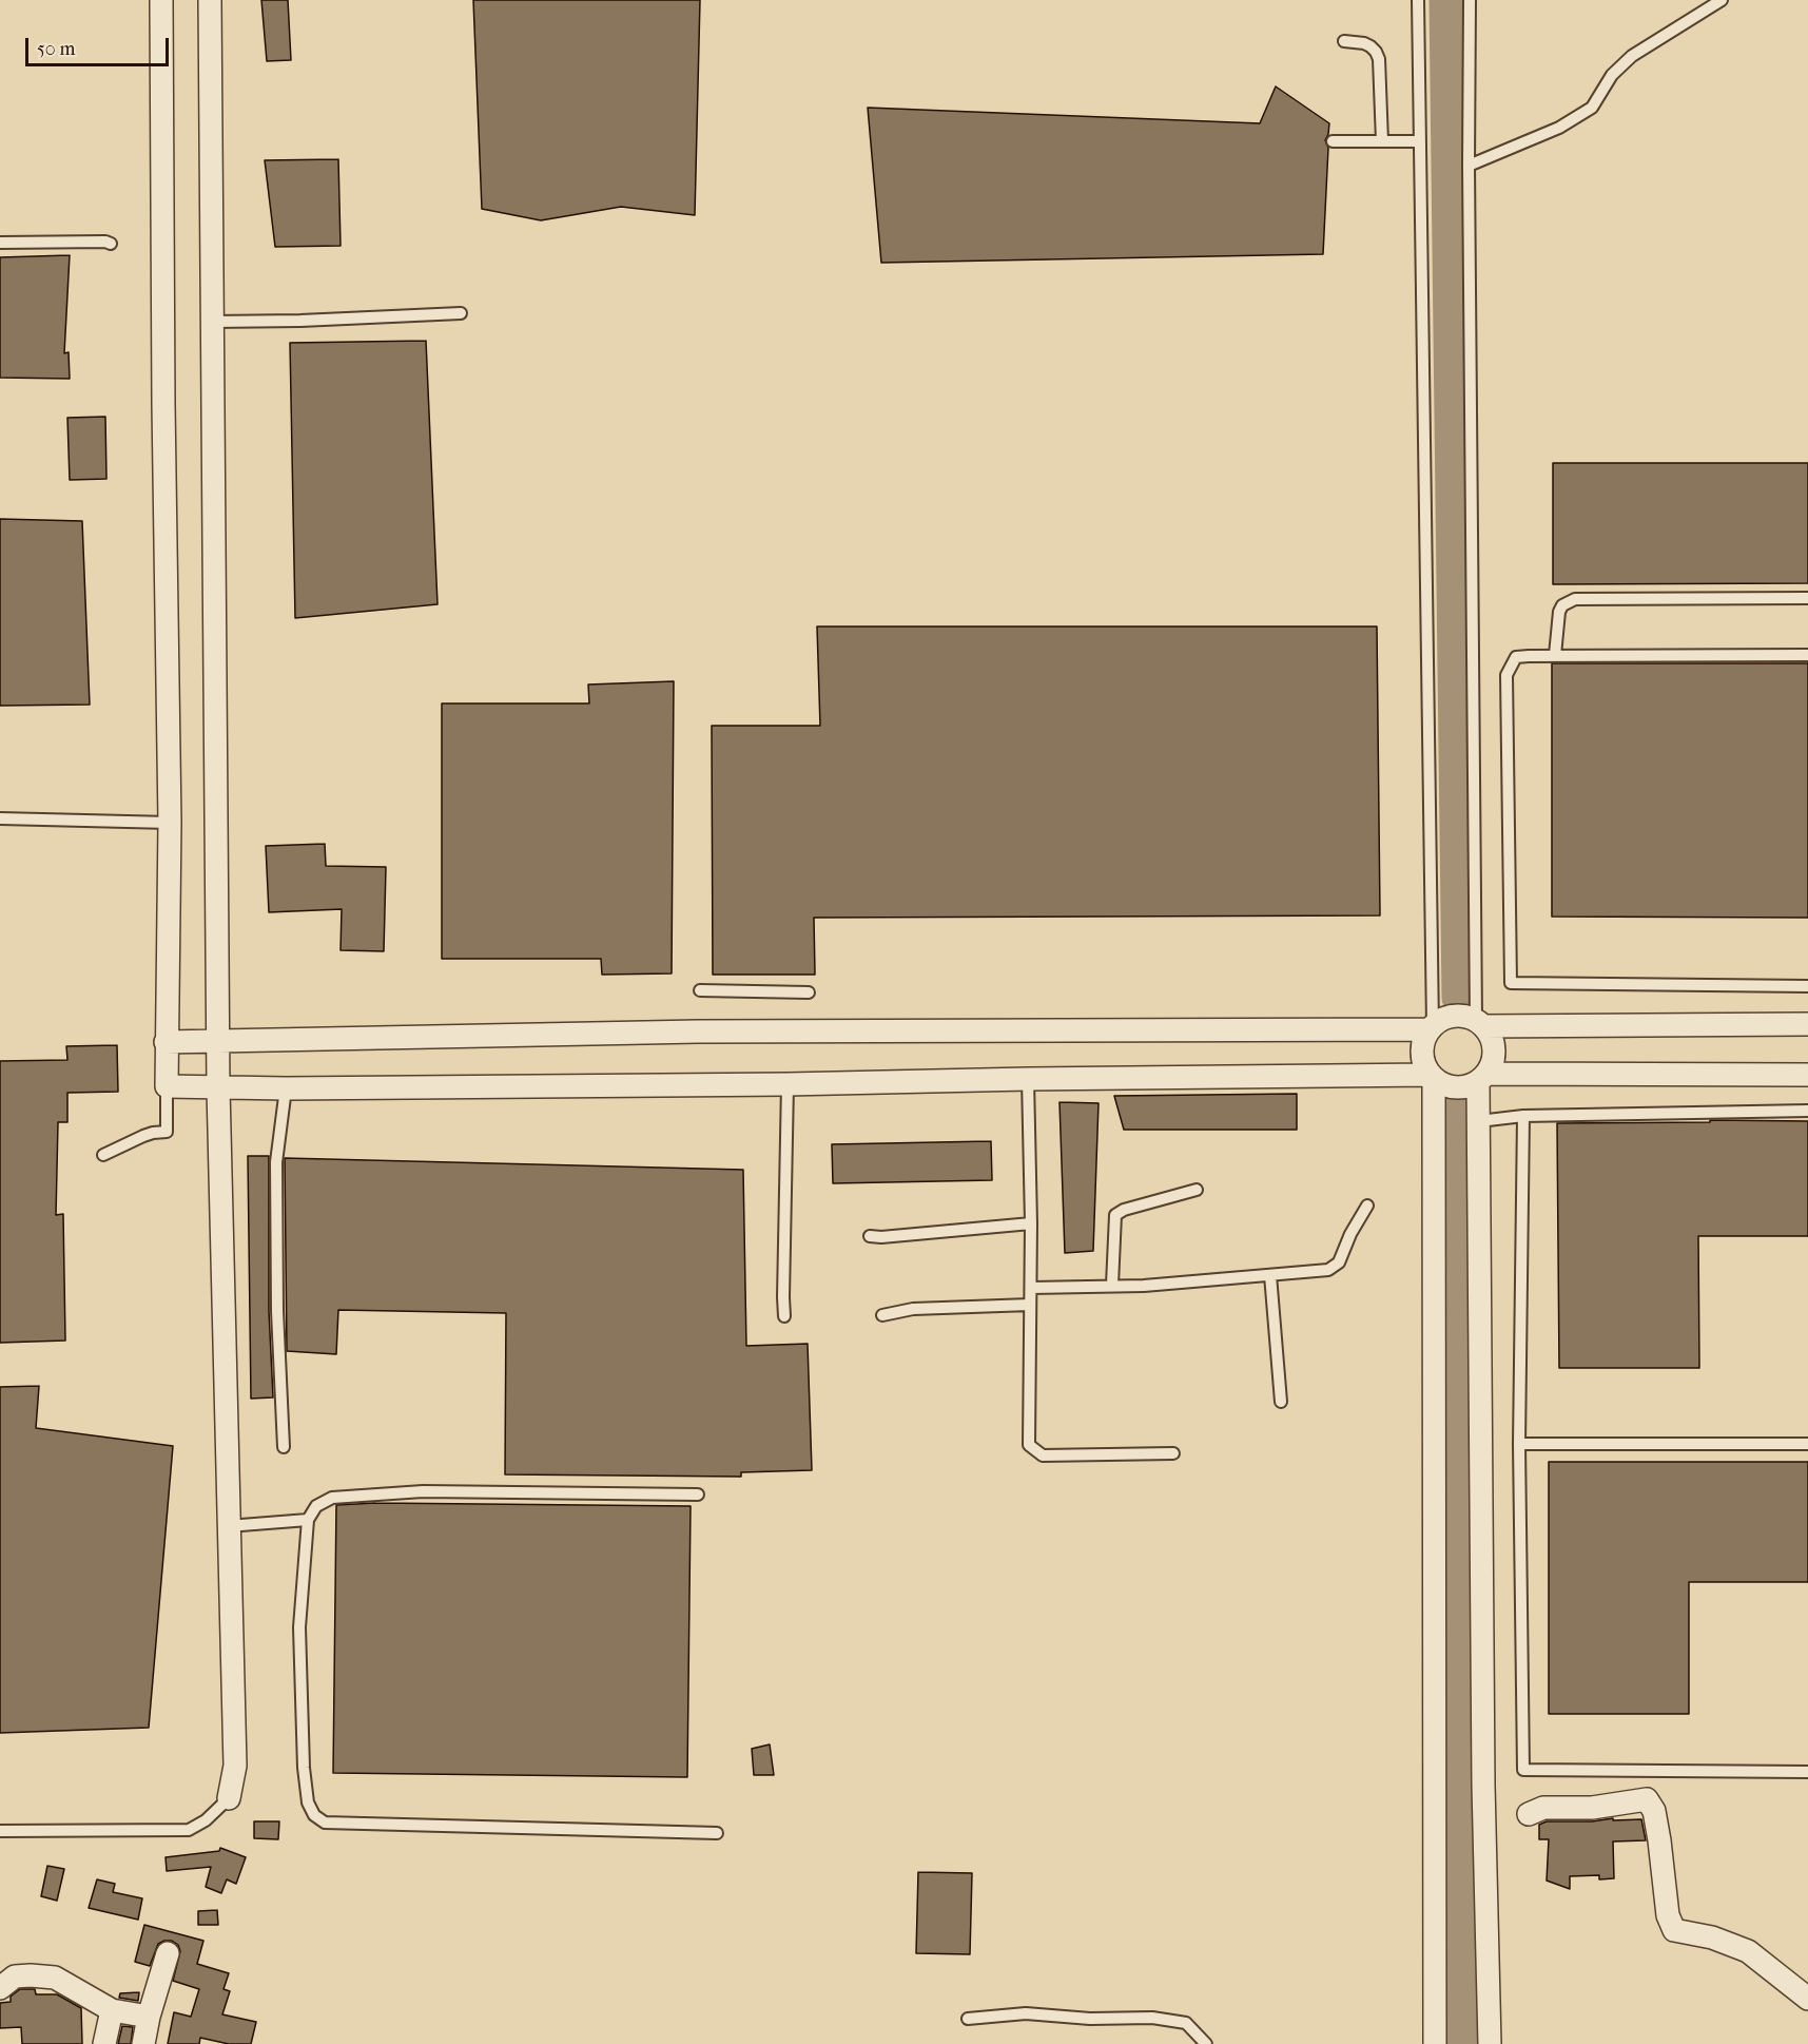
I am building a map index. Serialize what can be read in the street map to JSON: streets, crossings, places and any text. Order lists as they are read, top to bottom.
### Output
{
  "scale_bar": "50 m"
}
